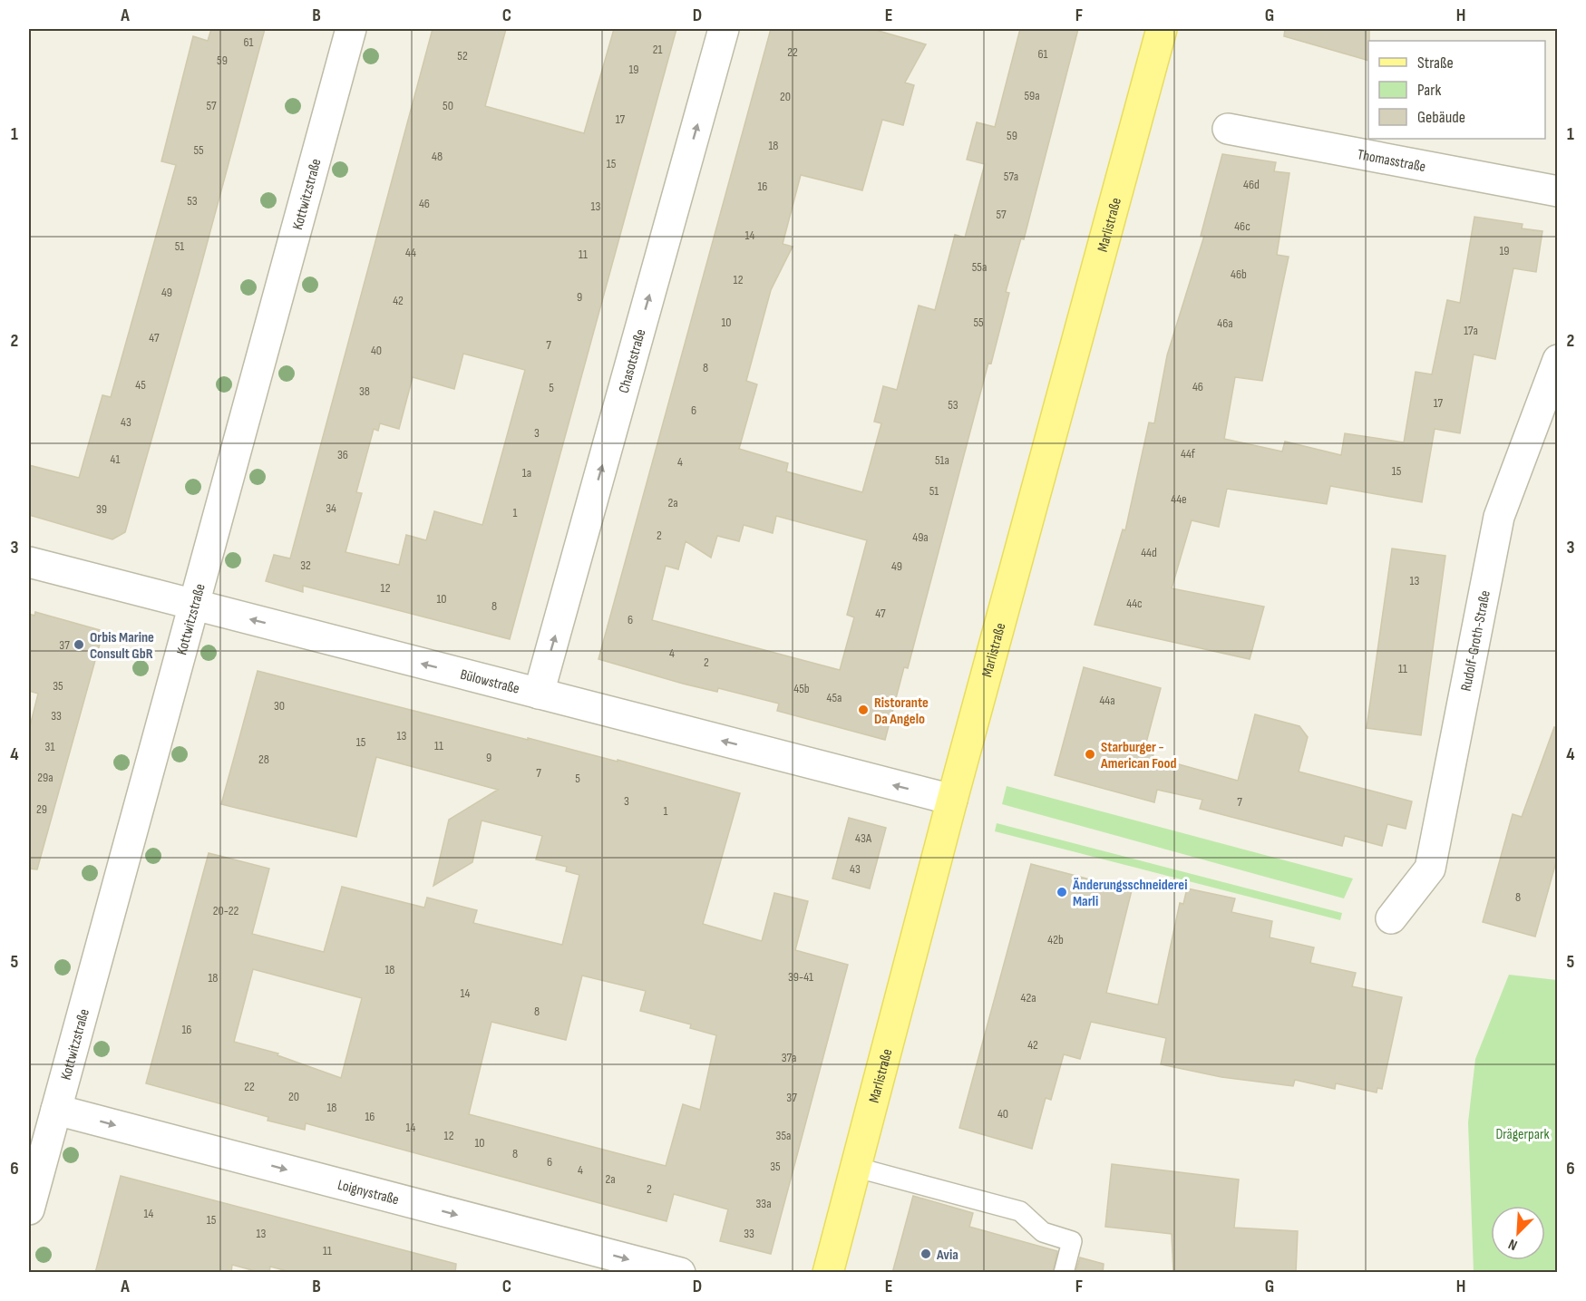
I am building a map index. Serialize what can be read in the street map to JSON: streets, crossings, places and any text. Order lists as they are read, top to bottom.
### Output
{
  "streets": {
    "main road": ["Marlistraße"],
    "street": [
      "Thomasstraße",
      "Kottwitzstraße",
      "Chasotstraße",
      "Rudolf-Groth-Straße",
      "Bülowstraße",
      "Loignystraße"
    ]
  },
  "crossings": [
    ["Kottwitzstraße", "Bülowstraße"],
    ["Kottwitzstraße", "Loignystraße"],
    ["Marlistraße", "Bülowstraße"],
    ["Chasotstraße", "Bülowstraße"]
  ],
  "one_way": ["Chasotstraße", "Bülowstraße", "Loignystraße"],
  "parks": ["Drägerpark"],
  "places": [
    "Orbis Marine Consult GbR",
    "Ristorante Da Angelo",
    "Starburger - American Food",
    "Änderungsschneiderei Marli",
    "Avia"
  ],
  "house_numbers": [
    "61",
    "21",
    "22",
    "61",
    "52",
    "59",
    "19",
    "59a",
    "20",
    "57",
    "50",
    "17",
    "59",
    "18",
    "55",
    "48",
    "15",
    "57a",
    "46d",
    "16",
    "53",
    "46",
    "13",
    "57",
    "46c",
    "14",
    "51",
    "19",
    "44",
    "11",
    "55a",
    "46b",
    "12",
    "49",
    "9",
    "42",
    "10",
    "55",
    "46a",
    "17a",
    "47",
    "7",
    "40",
    "8",
    "45",
    "46",
    "5",
    "38",
    "17",
    "53",
    "6",
    "43",
    "3",
    "44f",
    "36",
    "41",
    "51a",
    "4",
    "15",
    "1a",
    "51",
    "44e",
    "2a",
    "34",
    "39",
    "1",
    "2",
    "49a",
    "44d",
    "32",
    "49",
    "13",
    "12",
    "10",
    "44c",
    "8",
    "47",
    "6",
    "37",
    "4",
    "2",
    "11",
    "35",
    "45b",
    "45a",
    "44a",
    "30",
    "33",
    "13",
    "15",
    "11",
    "31",
    "9",
    "28",
    "7",
    "29a",
    "5",
    "3",
    "7",
    "29",
    "1",
    "43A",
    "43",
    "8",
    "20-22",
    "42b",
    "18",
    "39-41",
    "18",
    "14",
    "42a",
    "8",
    "16",
    "42",
    "37a",
    "22",
    "20",
    "37",
    "18",
    "40",
    "16",
    "14",
    "12",
    "35a",
    "10",
    "8",
    "6",
    "35",
    "4",
    "2a",
    "2",
    "33a",
    "14",
    "15",
    "13",
    "33",
    "11"
  ],
  "legend": ["Straße", "Park", "Gebäude"],
  "north": "bottom left",
  "grid": {
    "columns": [
      "A",
      "B",
      "C",
      "D",
      "E",
      "F",
      "G",
      "H"
    ],
    "rows": [
      "1",
      "2",
      "3",
      "4",
      "5",
      "6"
    ]
  }
}
